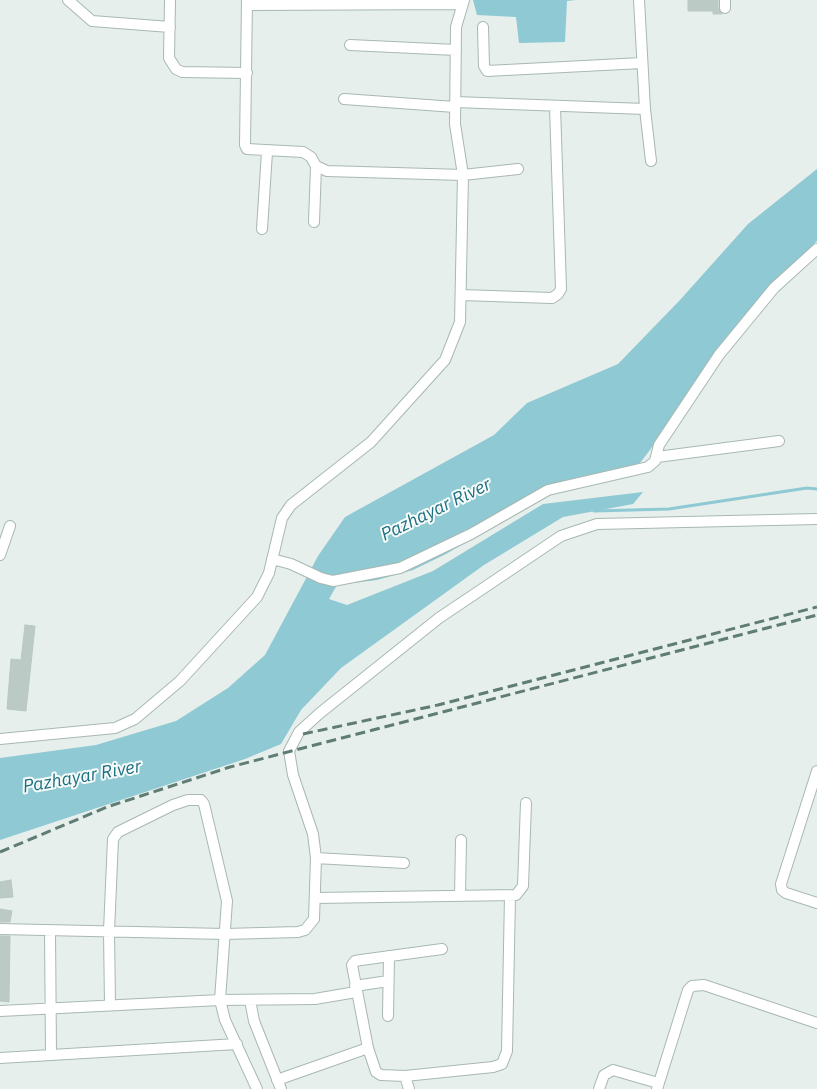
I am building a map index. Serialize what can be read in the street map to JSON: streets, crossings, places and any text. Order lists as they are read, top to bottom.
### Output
{
  "water": ["Pazhayar River"]
}
